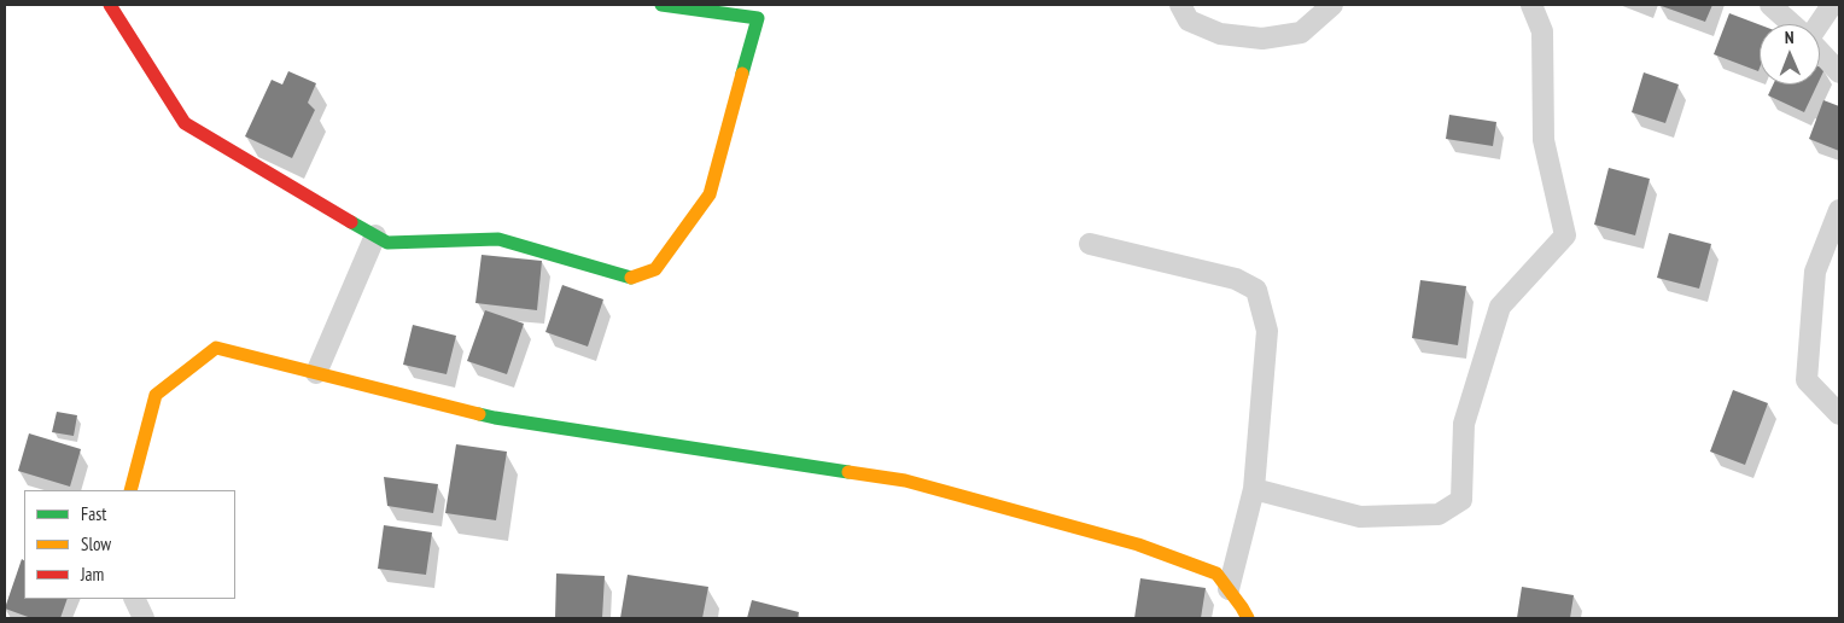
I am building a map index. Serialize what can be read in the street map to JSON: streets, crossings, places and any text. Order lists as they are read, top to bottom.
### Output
{
  "legend": ["Fast", "Slow", "Jam"],
  "north": "top"
}
